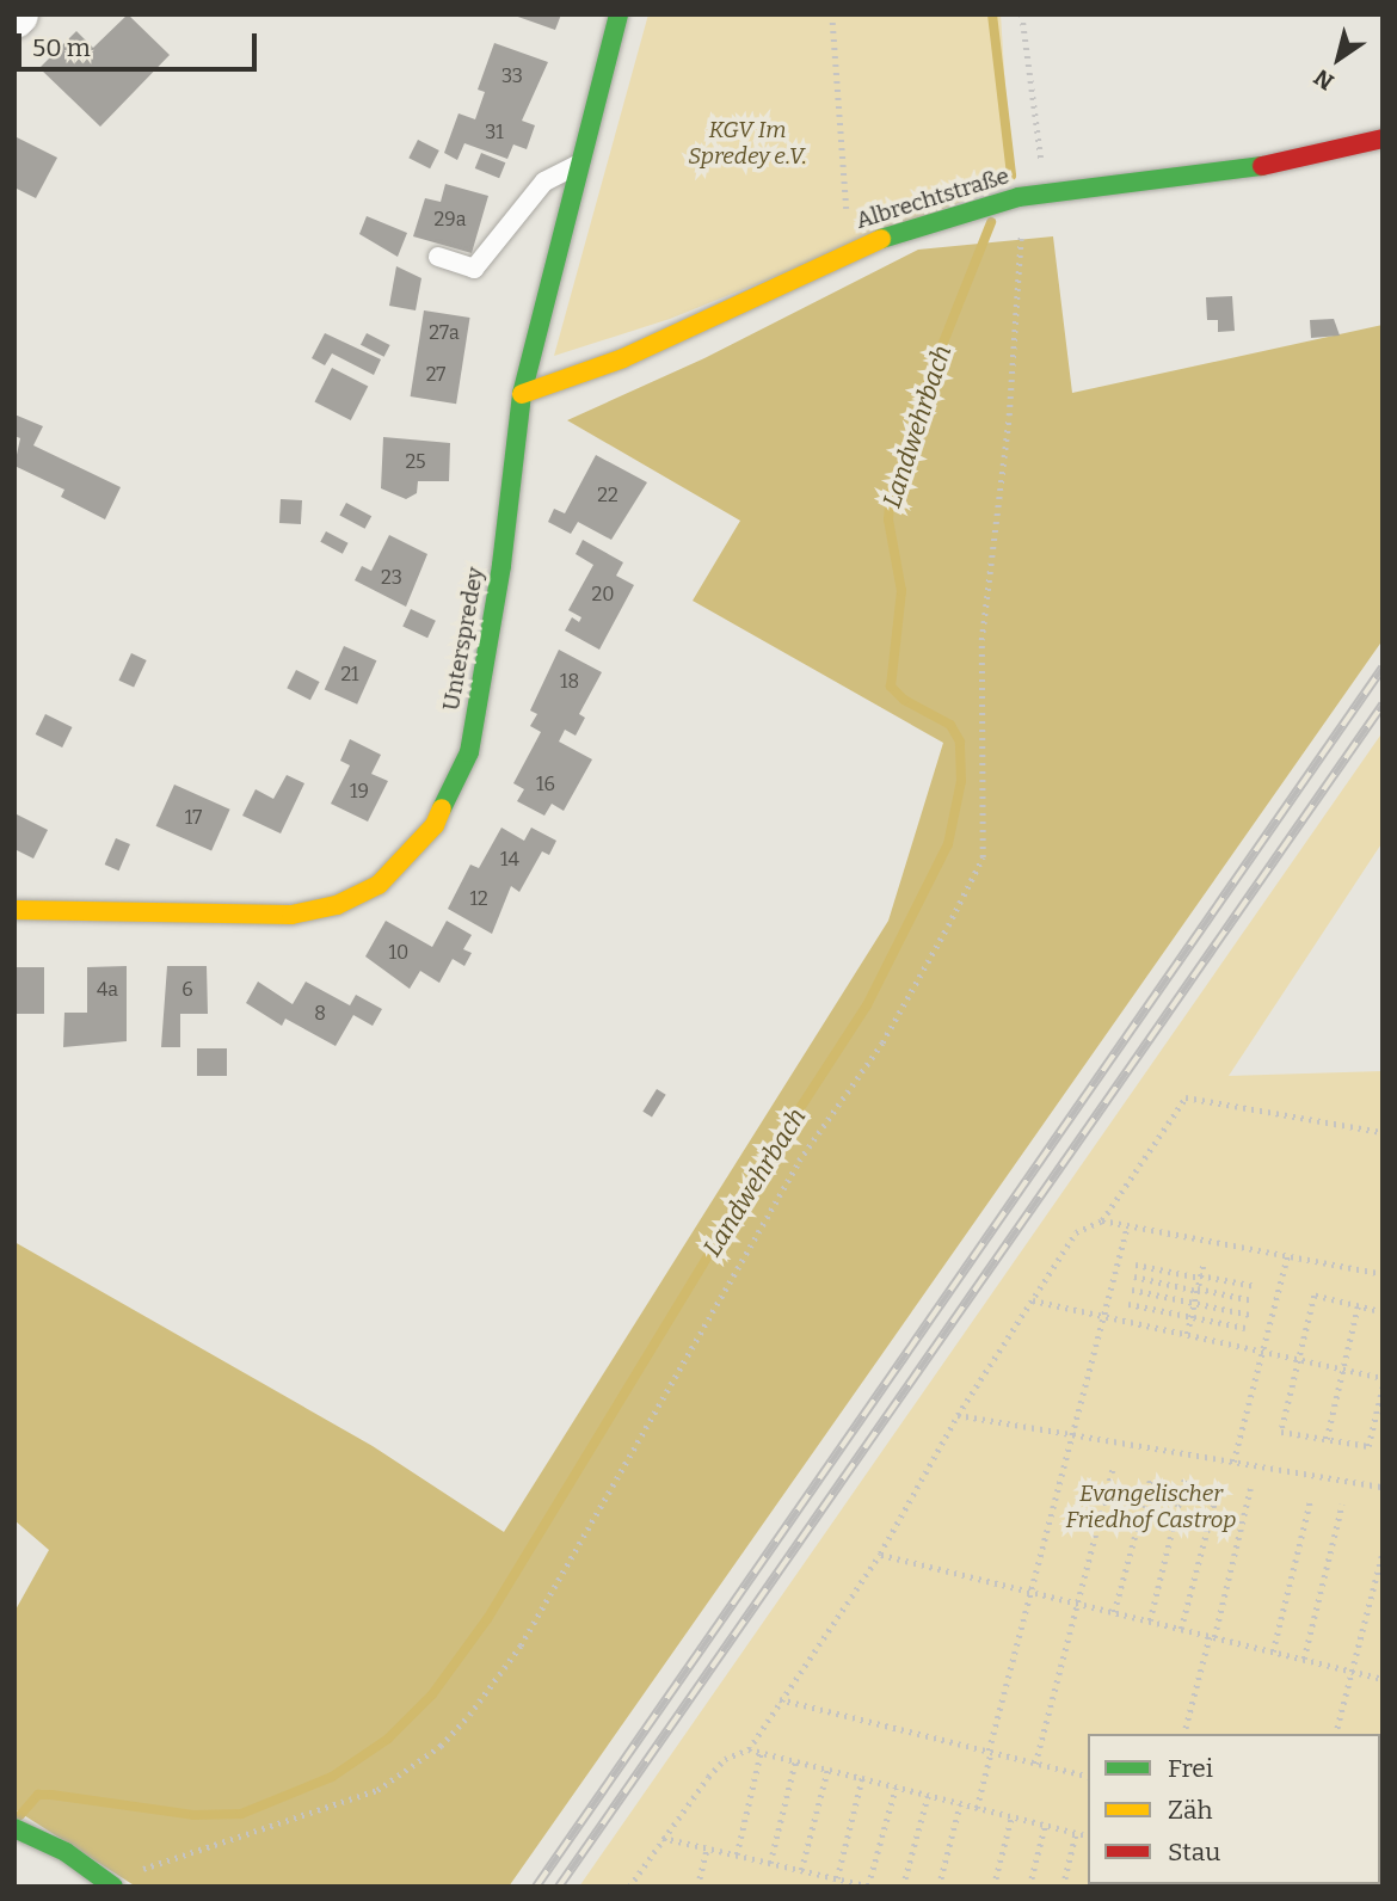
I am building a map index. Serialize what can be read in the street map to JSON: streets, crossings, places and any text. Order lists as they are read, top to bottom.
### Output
{
  "streets": {
    "street": ["Albrechtstraße", "Unterspredey"]
  },
  "crossings": [
    ["Albrechtstraße", "Unterspredey"]
  ],
  "water": ["Landwehrbach"],
  "parks": ["KGV Im Spredey e.V.", "Evangelischer Friedhof Castrop"],
  "house_numbers": [
    "33",
    "31",
    "29a",
    "27a",
    "27",
    "25",
    "22",
    "23",
    "20",
    "21",
    "18",
    "16",
    "19",
    "17",
    "14",
    "12",
    "10",
    "4a",
    "6",
    "8"
  ],
  "legend": ["Frei", "Zäh", "Stau"],
  "scale_bar": "50 m",
  "north": "bottom left"
}
